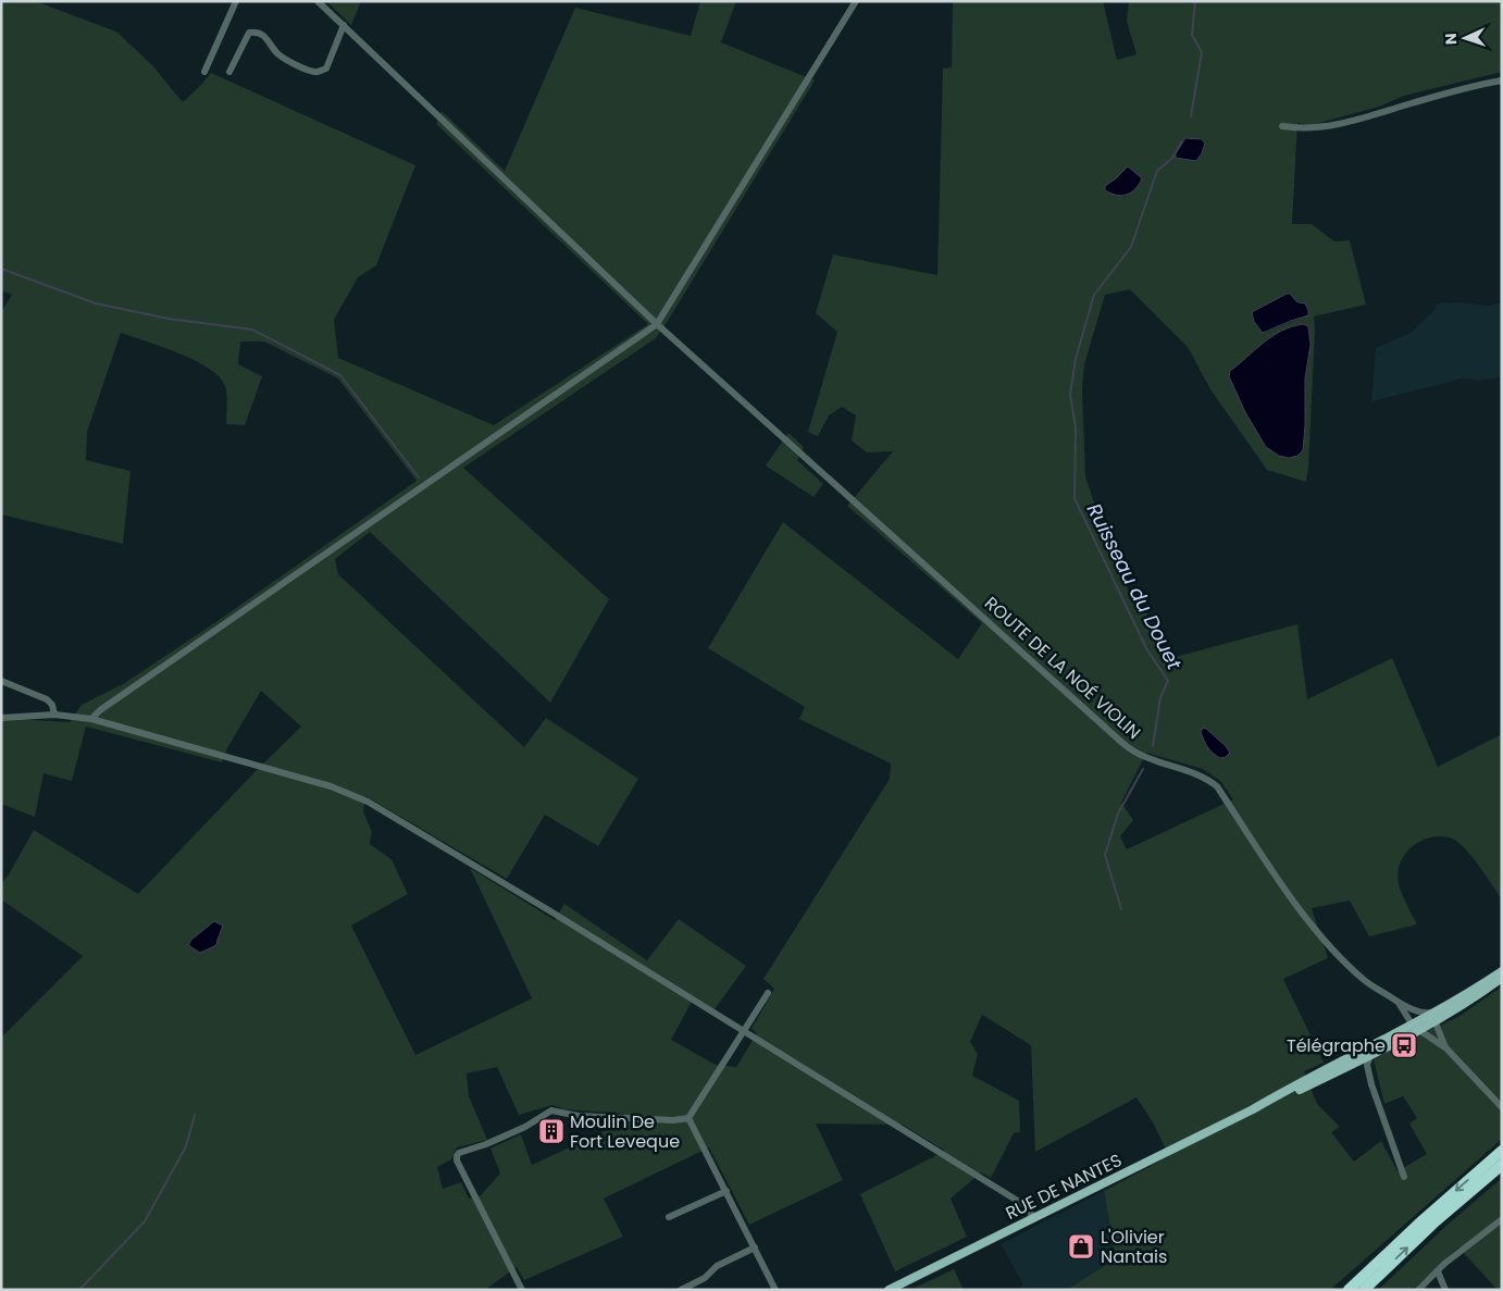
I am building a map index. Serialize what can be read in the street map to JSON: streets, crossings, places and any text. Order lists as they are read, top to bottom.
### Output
{
  "streets": {
    "main road": ["RUE DE NANTES"],
    "street": ["ROUTE DE LA NOÉ VIOLIN"]
  },
  "crossings": [
    ["ROUTE DE LA NOÉ VIOLIN", "RUE DE NANTES"]
  ],
  "water": ["Ruisseau du Douet"],
  "places": {
    "bus stop": ["Télégraphe"],
    "building": ["Moulin De Fort Leveque"],
    "shop": ["L'Olivier Nantais"]
  },
  "north": "left"
}
